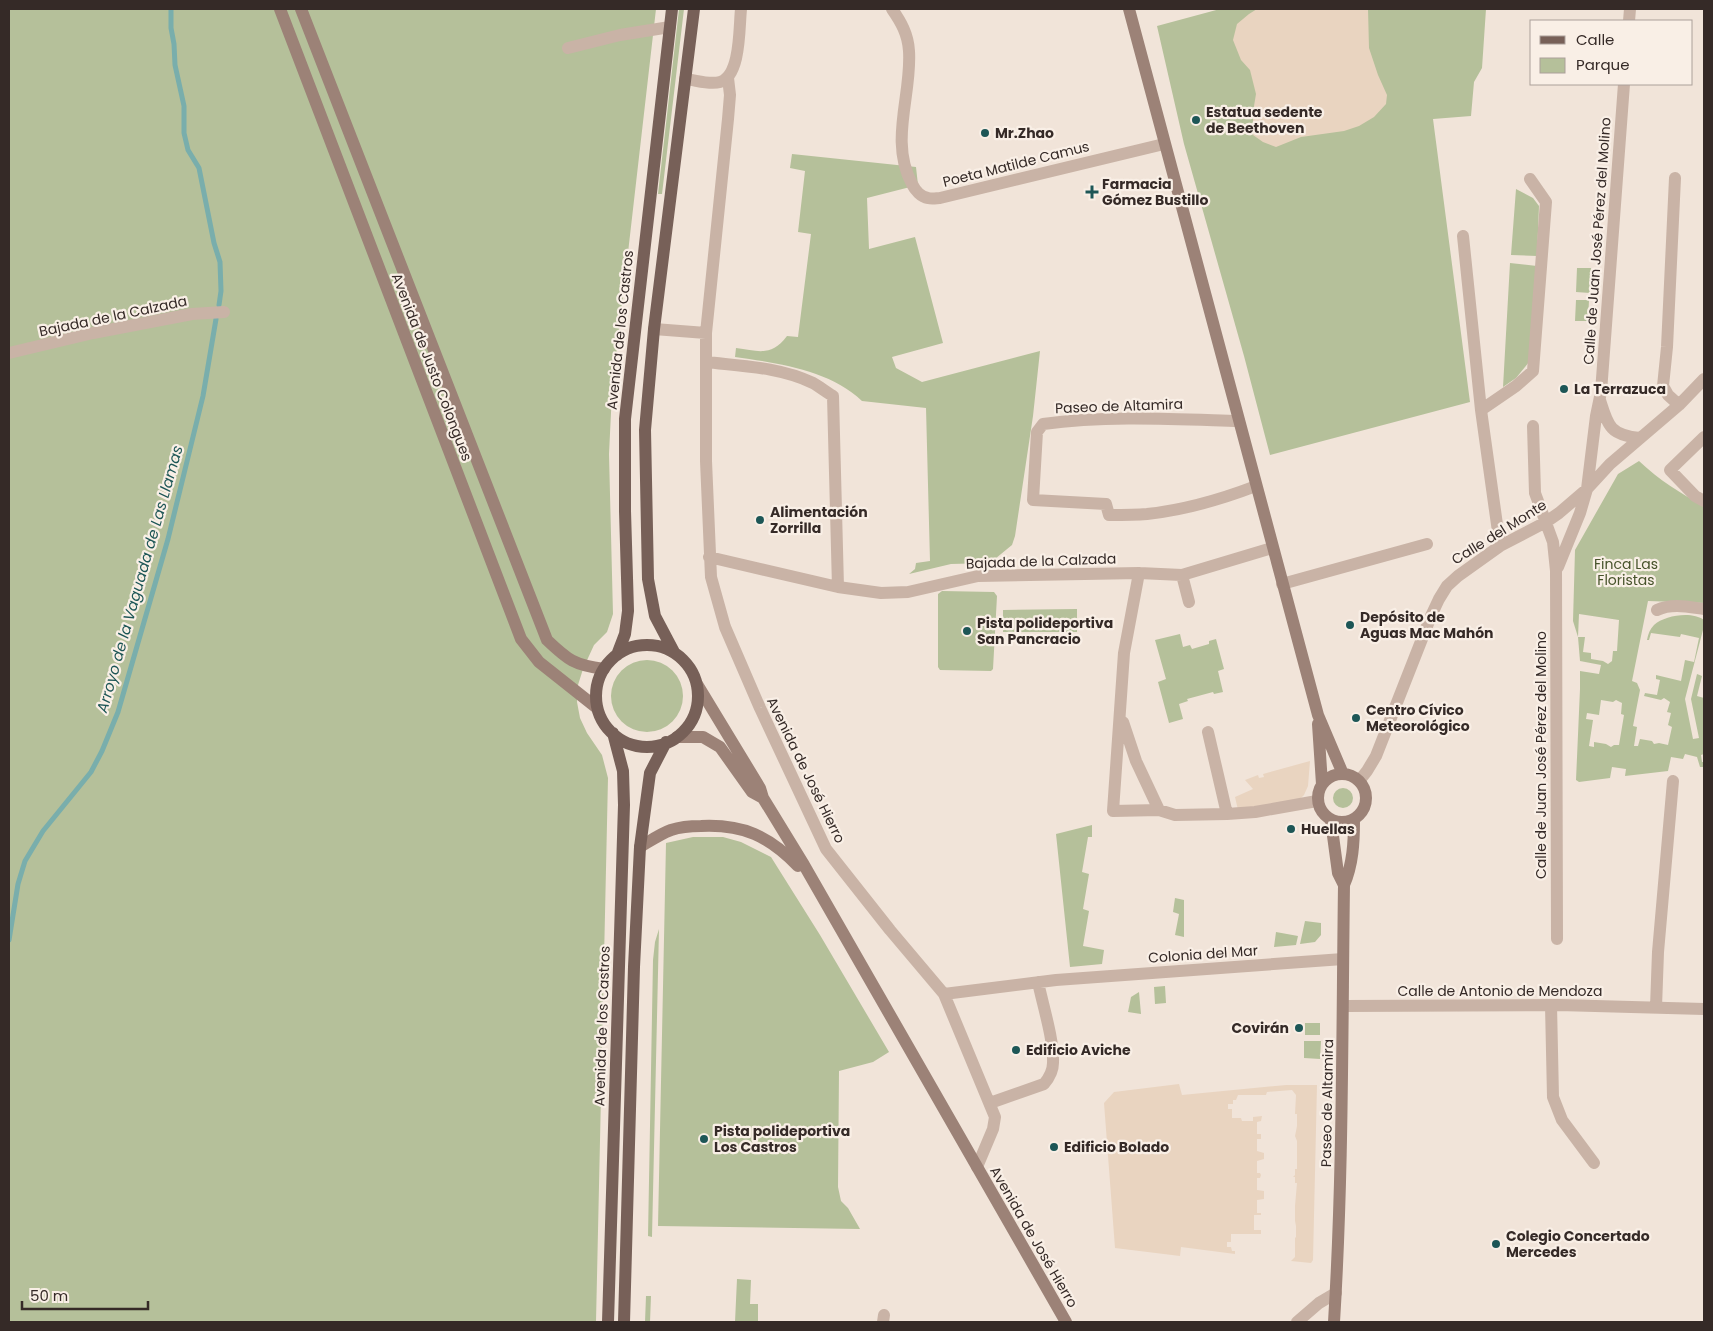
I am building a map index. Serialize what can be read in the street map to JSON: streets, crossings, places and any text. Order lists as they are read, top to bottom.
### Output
{
  "streets": {
    "main road": [
      "Avenida de los Castros",
      "Avenida de Justo Colongues",
      "Paseo de Altamira",
      "Avenida de José Hierro"
    ],
    "street": [
      "Poeta Matilde Camus",
      "Calle de Juan José Pérez del Molino",
      "Bajada de la Calzada",
      "Calle del Monte",
      "Colonia del Mar",
      "Calle de Antonio de Mendoza"
    ]
  },
  "crossings": [
    ["Calle de Juan José Pérez del Molino", "Calle del Monte"],
    ["Bajada de la Calzada", "Avenida de José Hierro"],
    ["Avenida de los Castros", "Avenida de Justo Colongues"],
    ["Avenida de los Castros", "Avenida de José Hierro"],
    ["Avenida de Justo Colongues", "Avenida de José Hierro"],
    ["Paseo de Altamira", "Calle del Monte"],
    ["Paseo de Altamira", "Colonia del Mar"],
    ["Paseo de Altamira", "Calle de Antonio de Mendoza"]
  ],
  "water": ["Arroyo de la Vaguada de Las Llamas"],
  "parks": ["Finca Las Floristas"],
  "places": {
    "other": [
      "Estatua sedente de Beethoven",
      "Mr.Zhao",
      "La Terrazuca",
      "Alimentación Zorrilla",
      "Depósito de Aguas Mac Mahón",
      "Pista polideportiva San Pancracio",
      "Centro Cívico Meteorológico",
      "Huellas",
      "Covirán",
      "Edificio Aviche",
      "Pista polideportiva Los Castros",
      "Edificio Bolado",
      "Colegio Concertado Mercedes"
    ],
    "health": ["Farmacia Gómez Bustillo"]
  },
  "legend": ["Calle", "Parque"],
  "scale_bar": "50 m"
}
